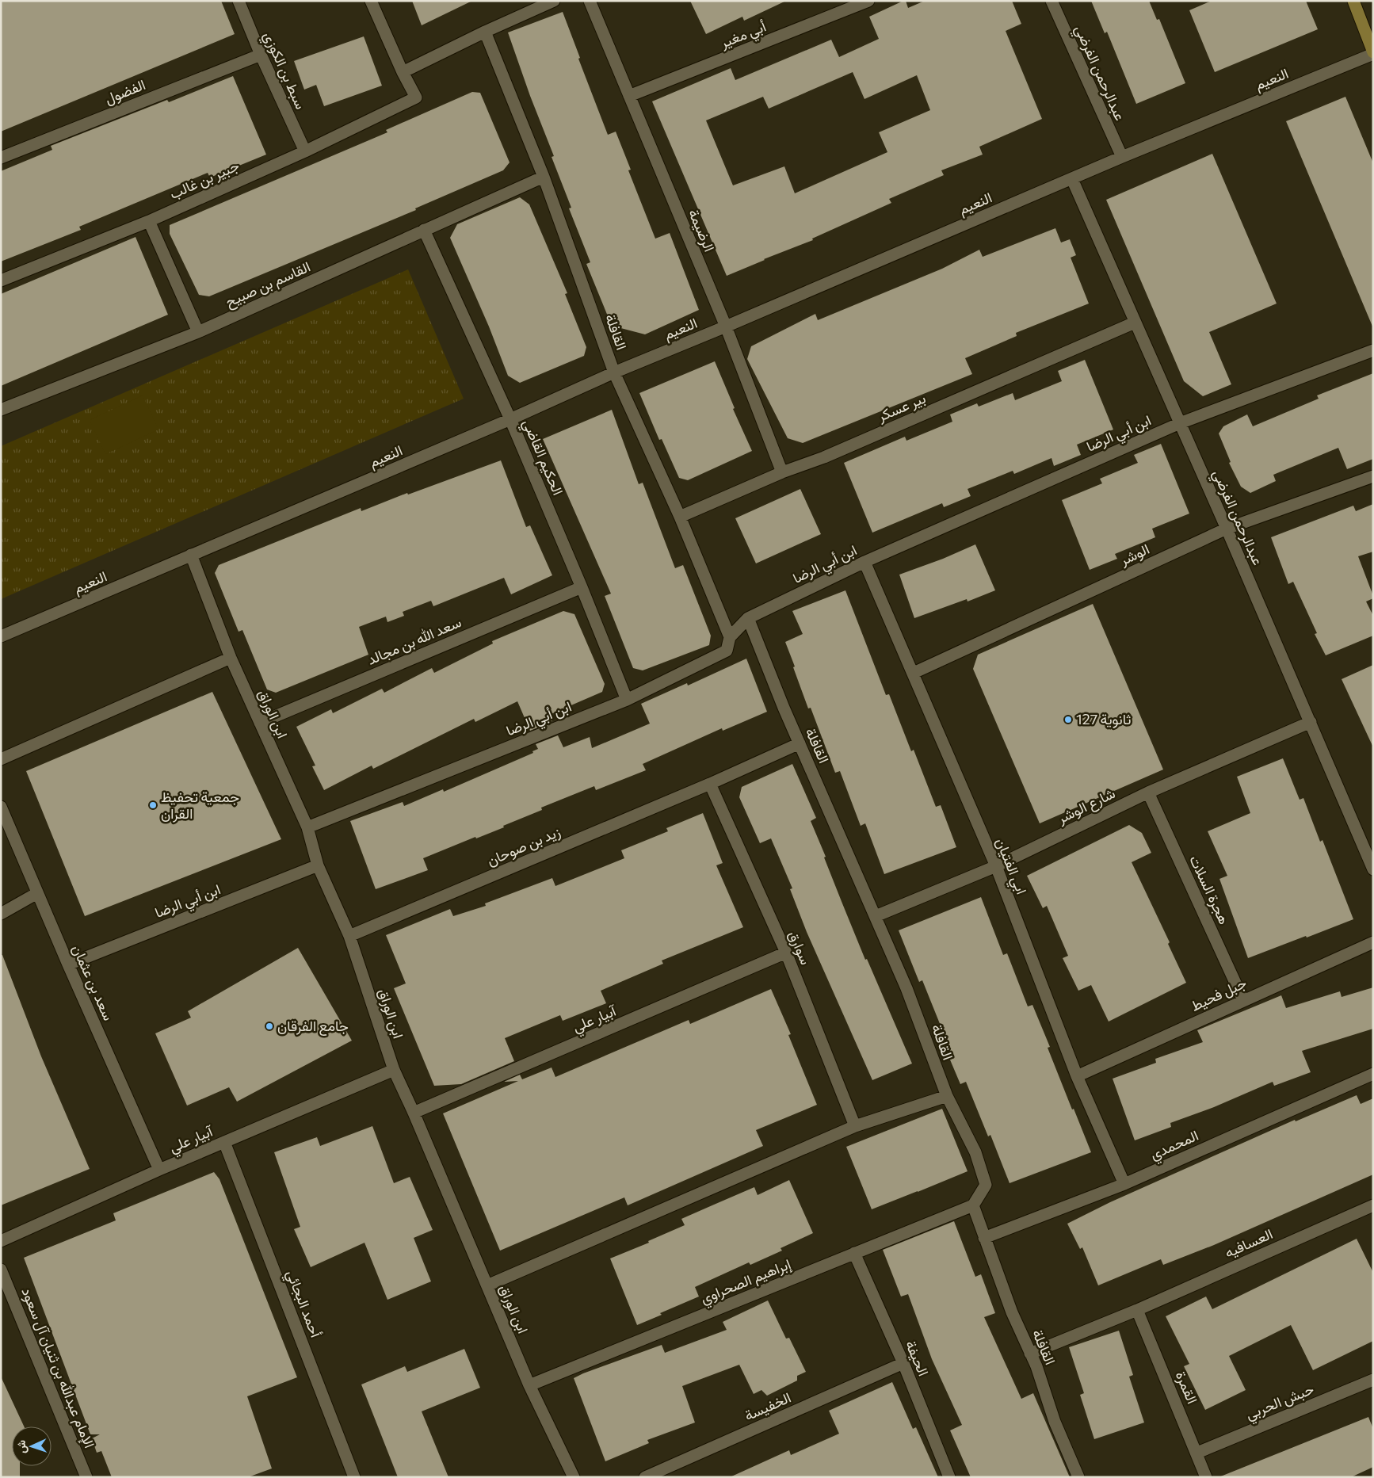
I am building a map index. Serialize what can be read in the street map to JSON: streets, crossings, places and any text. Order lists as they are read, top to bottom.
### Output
{
  "streets": {
    "street": [
      "أبي مغير",
      "سبط بن الكوزي",
      "عبدالرحمن الفرضي",
      "النعيم",
      "الفضول",
      "جبير بن غالب",
      "الرضيمة",
      "القاسم بن صبيح",
      "القافلة",
      "بير عسكر",
      "ابن أبي الرضا",
      "الحكيم القاضي",
      "الوشر",
      "سعد الله بن مجالد",
      "ابن الوراق",
      "شارع الوشر",
      "زيد بن صوحان",
      "ابي الفتيان",
      "هجرة السلات",
      "سوارق",
      "سعد بن عثمان",
      "جبل فحيط",
      "آبيار علي",
      "المحمدي",
      "العسافيه",
      "إبراهيم الصحراوي",
      "أحمد البجائي",
      "الحيفة",
      "الإمام عبدالله بن ثنيان آل سعود",
      "القمرة",
      "حبش الحربي",
      "الخفيسة"
    ]
  },
  "crossings": [
    ["أبي مغير", "الرضيمة"],
    ["سبط بن الكوزي", "الفضول"],
    ["سبط بن الكوزي", "جبير بن غالب"],
    ["عبدالرحمن الفرضي", "النعيم"],
    ["عبدالرحمن الفرضي", "بير عسكر"],
    ["عبدالرحمن الفرضي", "ابن أبي الرضا"],
    ["عبدالرحمن الفرضي", "الوشر"],
    ["عبدالرحمن الفرضي", "شارع الوشر"],
    ["النعيم", "الرضيمة"],
    ["النعيم", "القافلة"],
    ["النعيم", "الحكيم القاضي"],
    ["النعيم", "ابن الوراق"],
    ["الرضيمة", "بير عسكر"],
    ["القاسم بن صبيح", "القافلة"],
    ["القاسم بن صبيح", "الحكيم القاضي"],
    ["القافلة", "بير عسكر"],
    ["القافلة", "ابن أبي الرضا"],
    ["القافلة", "شارع الوشر"],
    ["القافلة", "زيد بن صوحان"],
    ["القافلة", "المحمدي"],
    ["القافلة", "العسافيه"],
    ["القافلة", "إبراهيم الصحراوي"],
    ["ابن أبي الرضا", "الحكيم القاضي"],
    ["ابن أبي الرضا", "ابن الوراق"],
    ["ابن أبي الرضا", "ابي الفتيان"],
    ["ابن أبي الرضا", "سعد بن عثمان"],
    ["الحكيم القاضي", "سعد الله بن مجالد"],
    ["الوشر", "ابي الفتيان"],
    ["سعد الله بن مجالد", "ابن الوراق"],
    ["ابن الوراق", "زيد بن صوحان"],
    ["ابن الوراق", "آبيار علي"],
    ["ابن الوراق", "إبراهيم الصحراوي"],
    ["شارع الوشر", "ابي الفتيان"],
    ["شارع الوشر", "هجرة السلات"],
    ["زيد بن صوحان", "سوارق"],
    ["ابي الفتيان", "جبل فحيط"],
    ["ابي الفتيان", "المحمدي"],
    ["هجرة السلات", "جبل فحيط"],
    ["سوارق", "آبيار علي"],
    ["سعد بن عثمان", "آبيار علي"],
    ["آبيار علي", "أحمد البجائي"],
    ["العسافيه", "القمرة"],
    ["إبراهيم الصحراوي", "الحيفة"],
    ["الحيفة", "الخفيسة"],
    ["القمرة", "حبش الحربي"]
  ],
  "places": ["ثانوية 127", "جمعية تحفيظ القران", "جامع الفرقان"],
  "north": "left"
}
